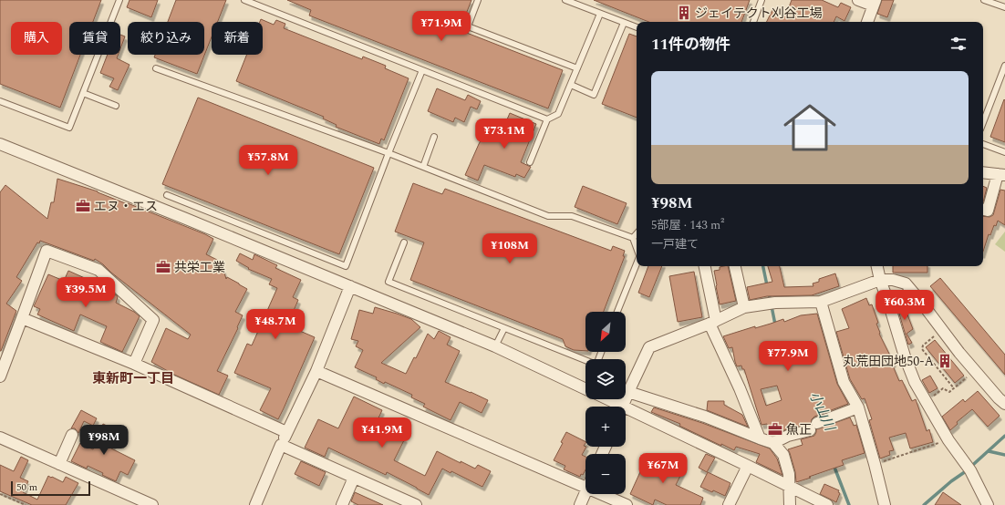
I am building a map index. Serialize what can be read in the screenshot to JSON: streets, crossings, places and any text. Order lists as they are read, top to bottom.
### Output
{
  "districts": ["東新町一丁目"],
  "water": ["小山川"],
  "places": {
    "building": ["ジェイテクト刈谷工場", "丸荒田団地50-A"],
    "office": ["エヌ・エス", "共栄工業", "魚正"]
  },
  "scale_bar": "50 m",
  "north": "bottom left",
  "page": {
    "price": [
      "¥71.9M",
      "¥73.1M",
      "¥57.8M",
      "¥108M",
      "¥39.5M",
      "¥60.3M",
      "¥48.7M",
      "¥77.9M",
      "¥41.9M",
      "¥98M",
      "¥67M"
    ],
    "chip": [
      "購入",
      "賃貸",
      "絞り込み",
      "新着"
    ],
    "heading": "11件の物件",
    "list": [
      {
        "name": "¥98M",
        "note": "5部屋 · 143 m² · 一戸建て"
      }
    ],
    "map_buttons": ["+", "−"],
    "scale": "50 m"
  }
}
